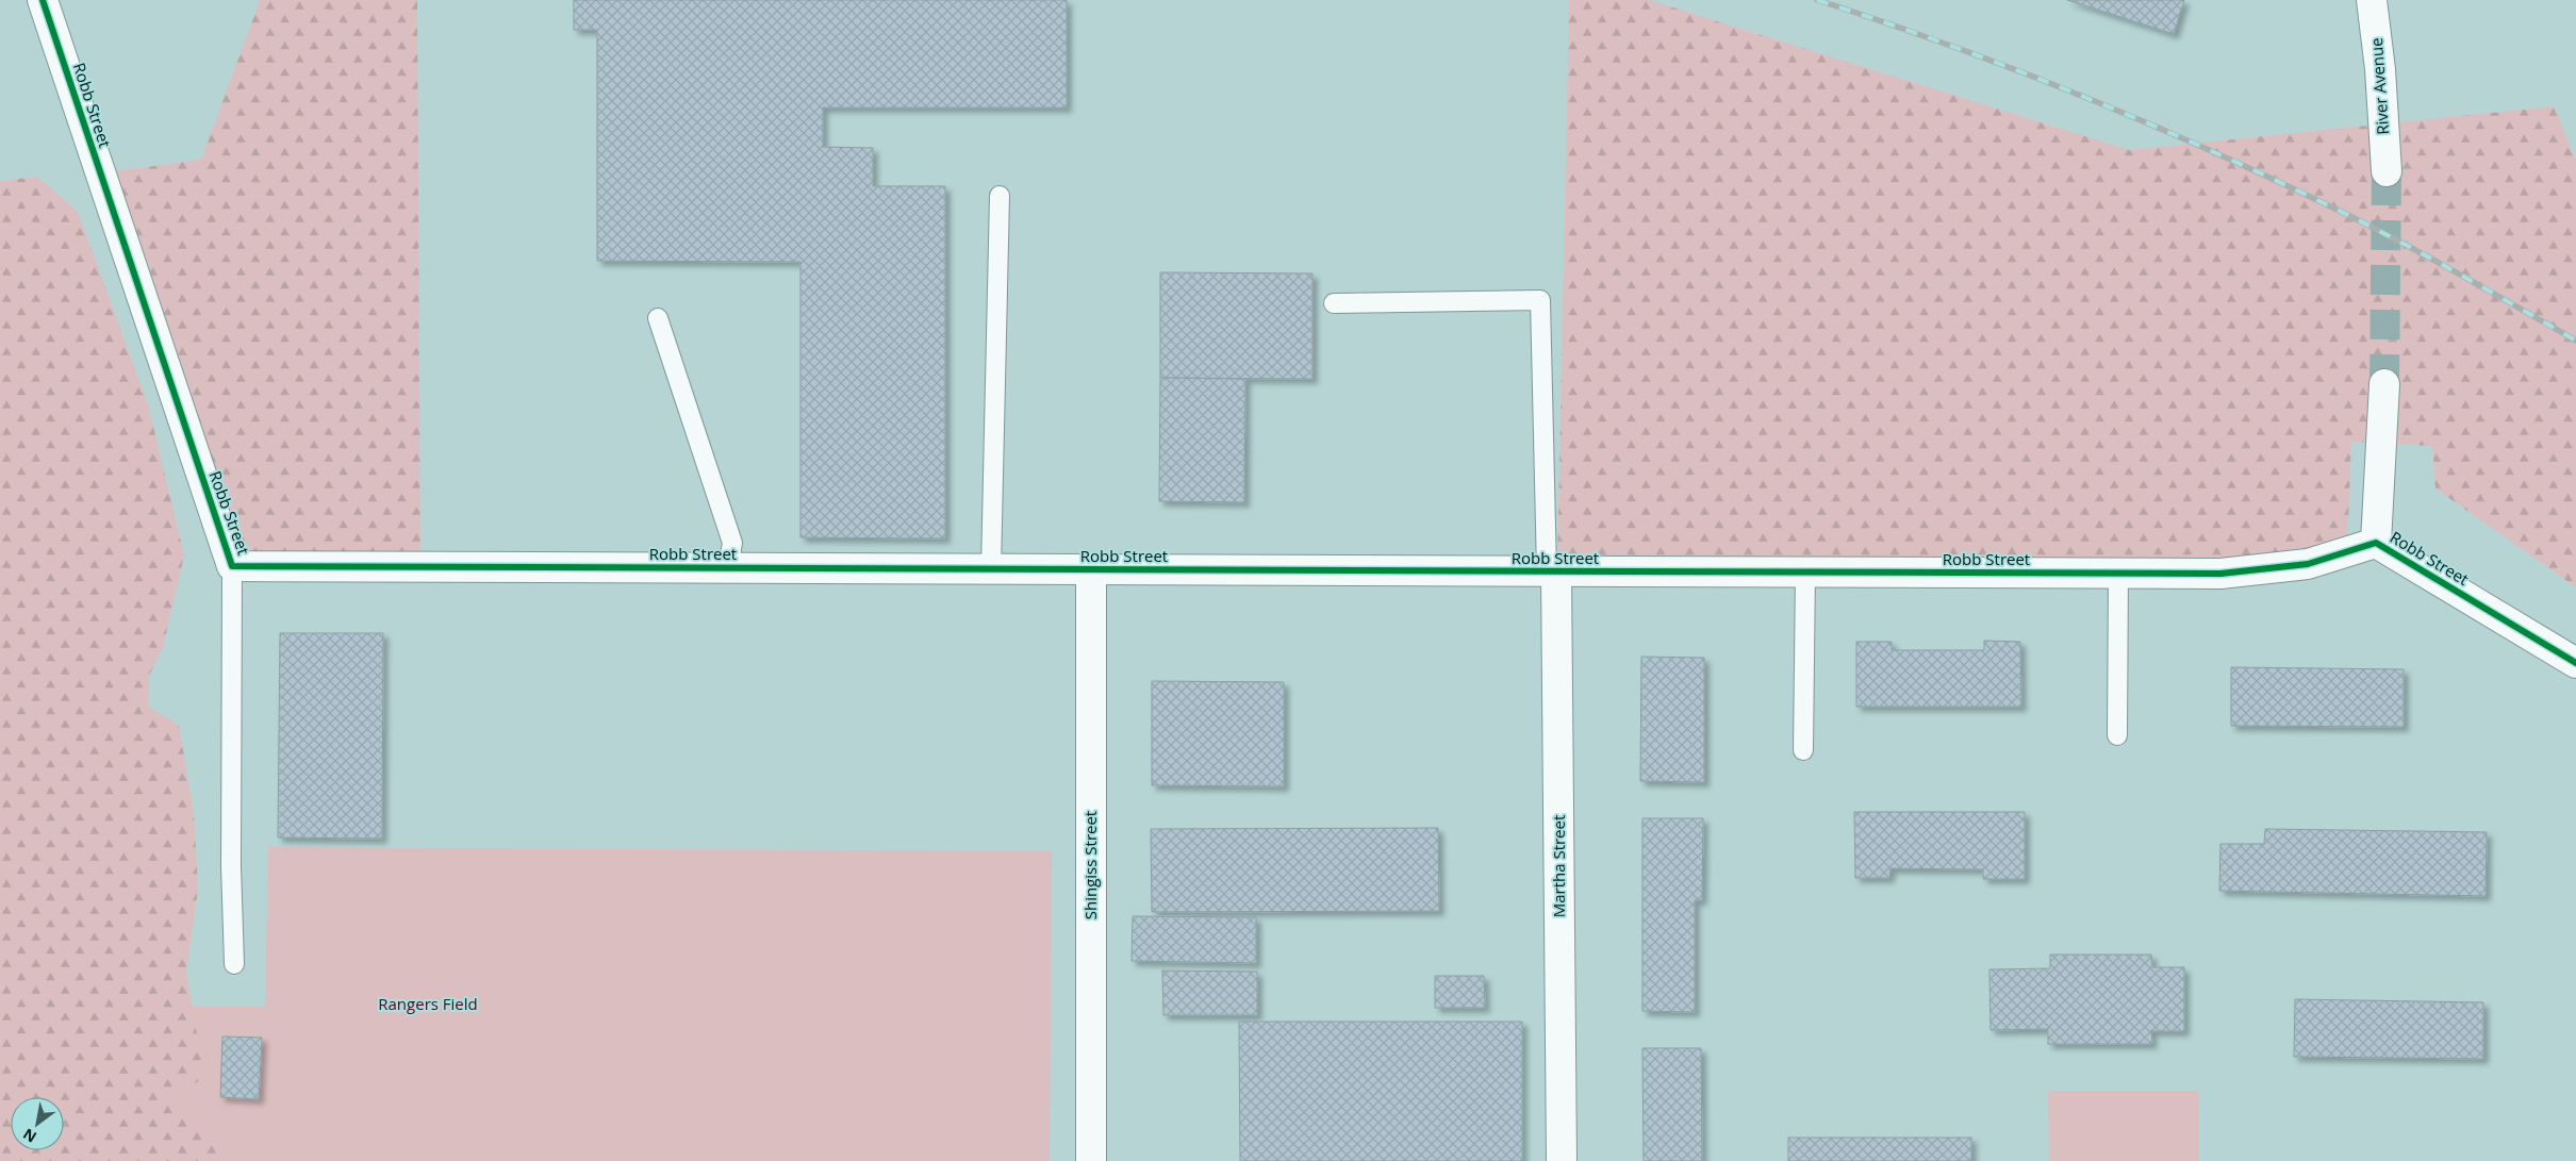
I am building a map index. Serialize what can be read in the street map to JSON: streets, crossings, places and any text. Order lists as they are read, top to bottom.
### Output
{
  "streets": {
    "street": [
      "River Avenue",
      "Robb Street",
      "Shingiss Street",
      "Martha Street"
    ]
  },
  "crossings": [
    ["Robb Street", "Shingiss Street"],
    ["Robb Street", "Martha Street"]
  ],
  "parks": ["Rangers Field"],
  "north": "bottom left"
}
